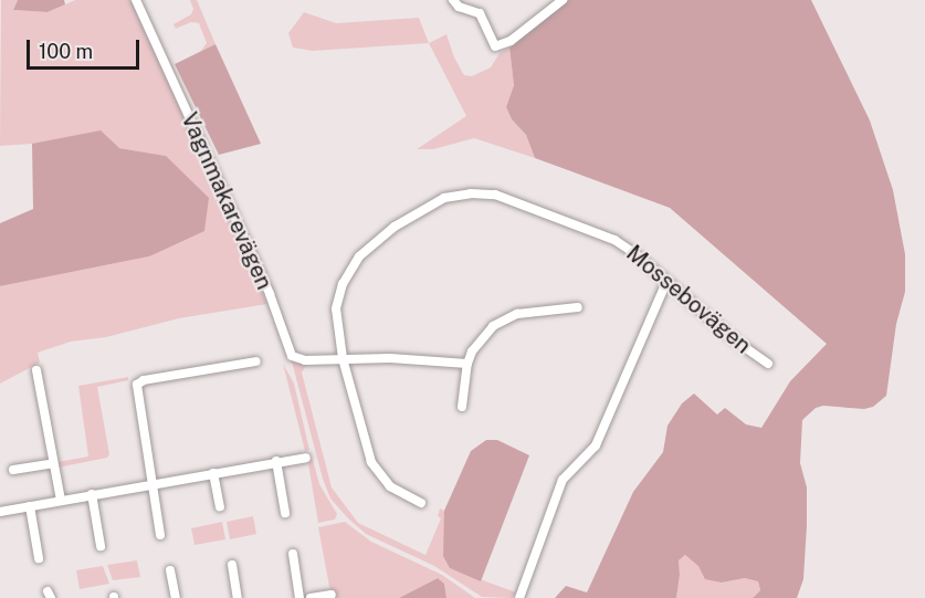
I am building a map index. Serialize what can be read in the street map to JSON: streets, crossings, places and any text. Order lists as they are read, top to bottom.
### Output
{
  "streets": {
    "street": ["Vagnmakarevägen", "Mossebovägen"]
  },
  "crossings": [
    ["Vagnmakarevägen", "Mossebovägen"]
  ],
  "scale_bar": "100 m"
}
